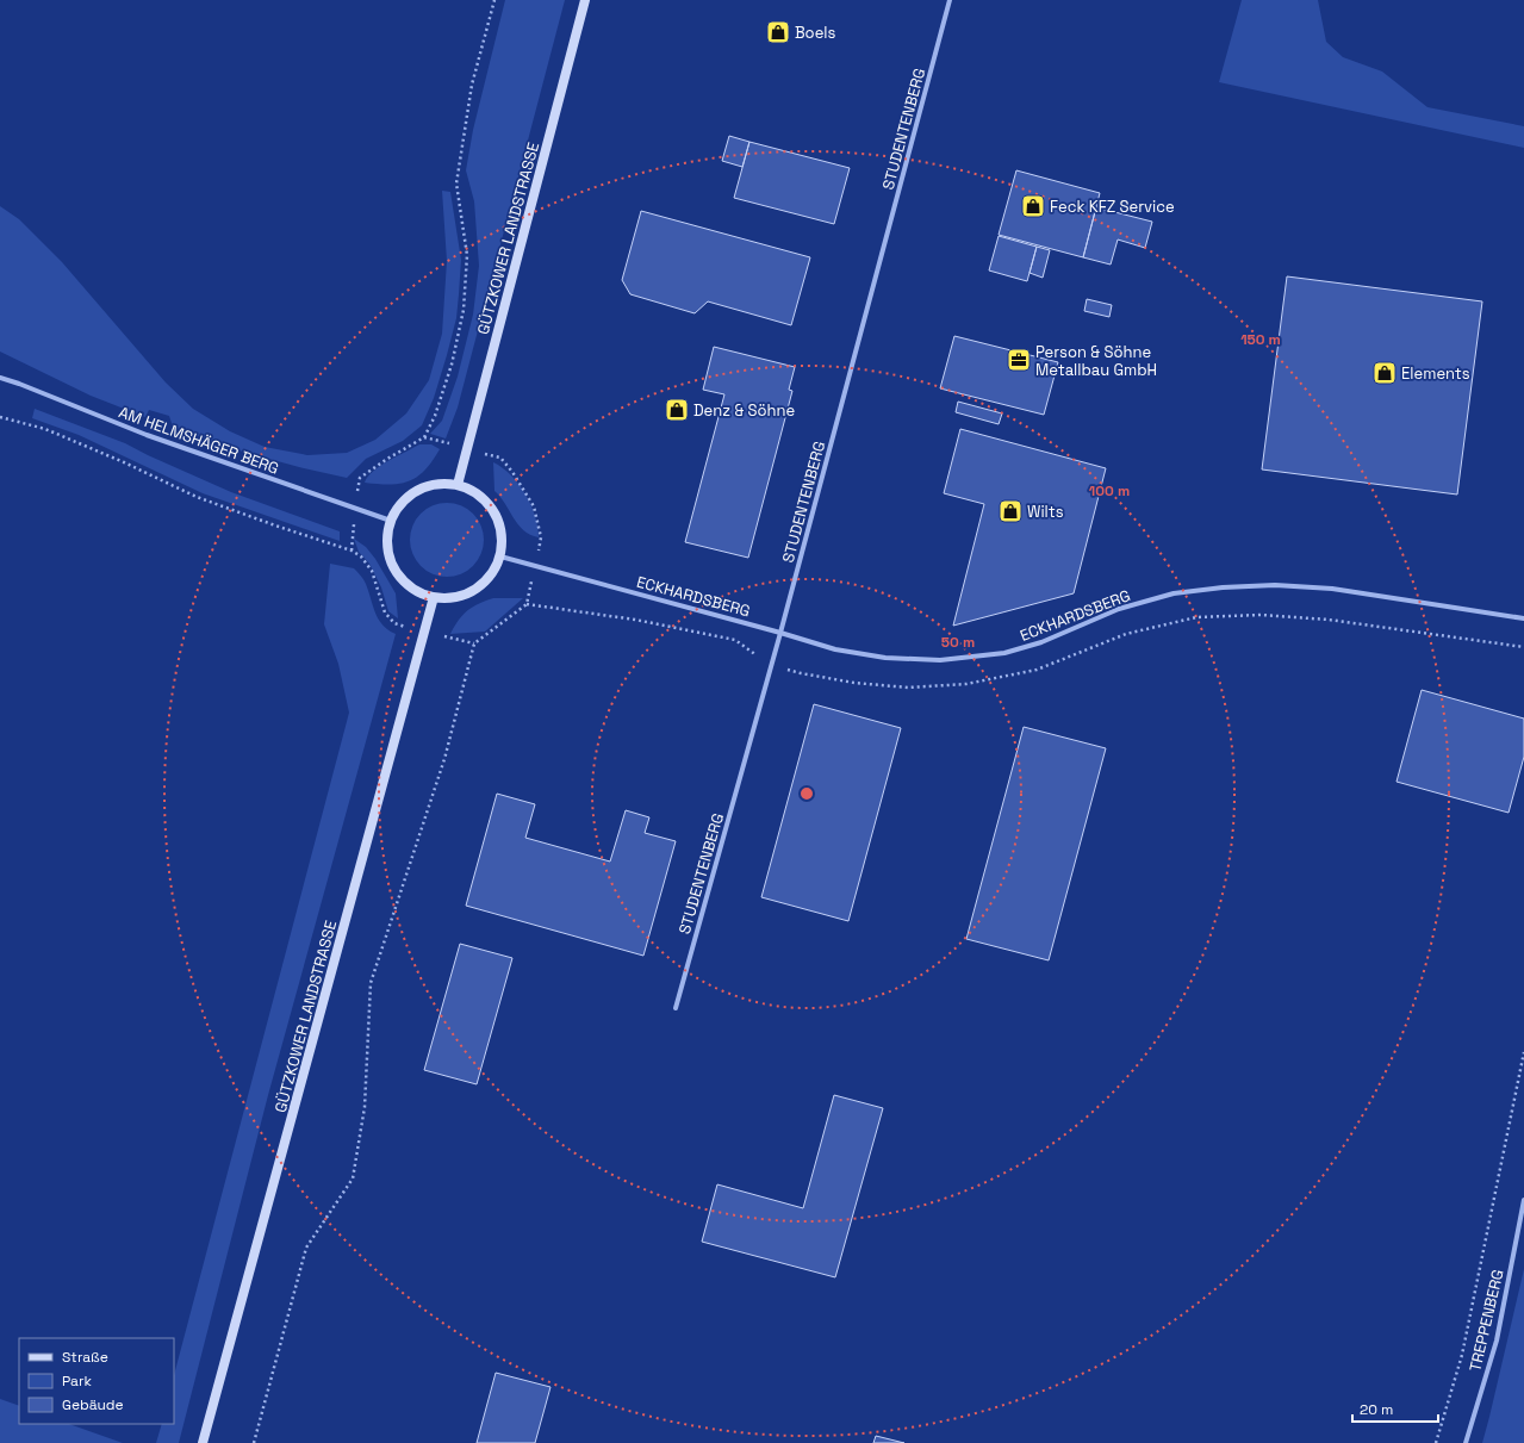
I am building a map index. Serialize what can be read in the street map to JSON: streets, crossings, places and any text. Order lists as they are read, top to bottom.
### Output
{
  "streets": {
    "main road": ["GÜTZKOWER LANDSTRASSE"],
    "street": [
      "STUDENTENBERG",
      "AM HELMSHÄGER BERG",
      "ECKHARDSBERG",
      "TREPPENBERG"
    ]
  },
  "crossings": [
    ["STUDENTENBERG", "ECKHARDSBERG"],
    ["GÜTZKOWER LANDSTRASSE", "AM HELMSHÄGER BERG"],
    ["GÜTZKOWER LANDSTRASSE", "ECKHARDSBERG"],
    ["AM HELMSHÄGER BERG", "ECKHARDSBERG"]
  ],
  "places": {
    "shop": [
      "Boels",
      "Feck KFZ Service",
      "Elements",
      "Denz & Söhne",
      "Wilts"
    ],
    "office": ["Person & Söhne Metallbau GmbH"]
  },
  "legend": ["Straße", "Park", "Gebäude"],
  "scale_bar": "20 m",
  "rings": ["150 m", "100 m", "50 m"]
}
